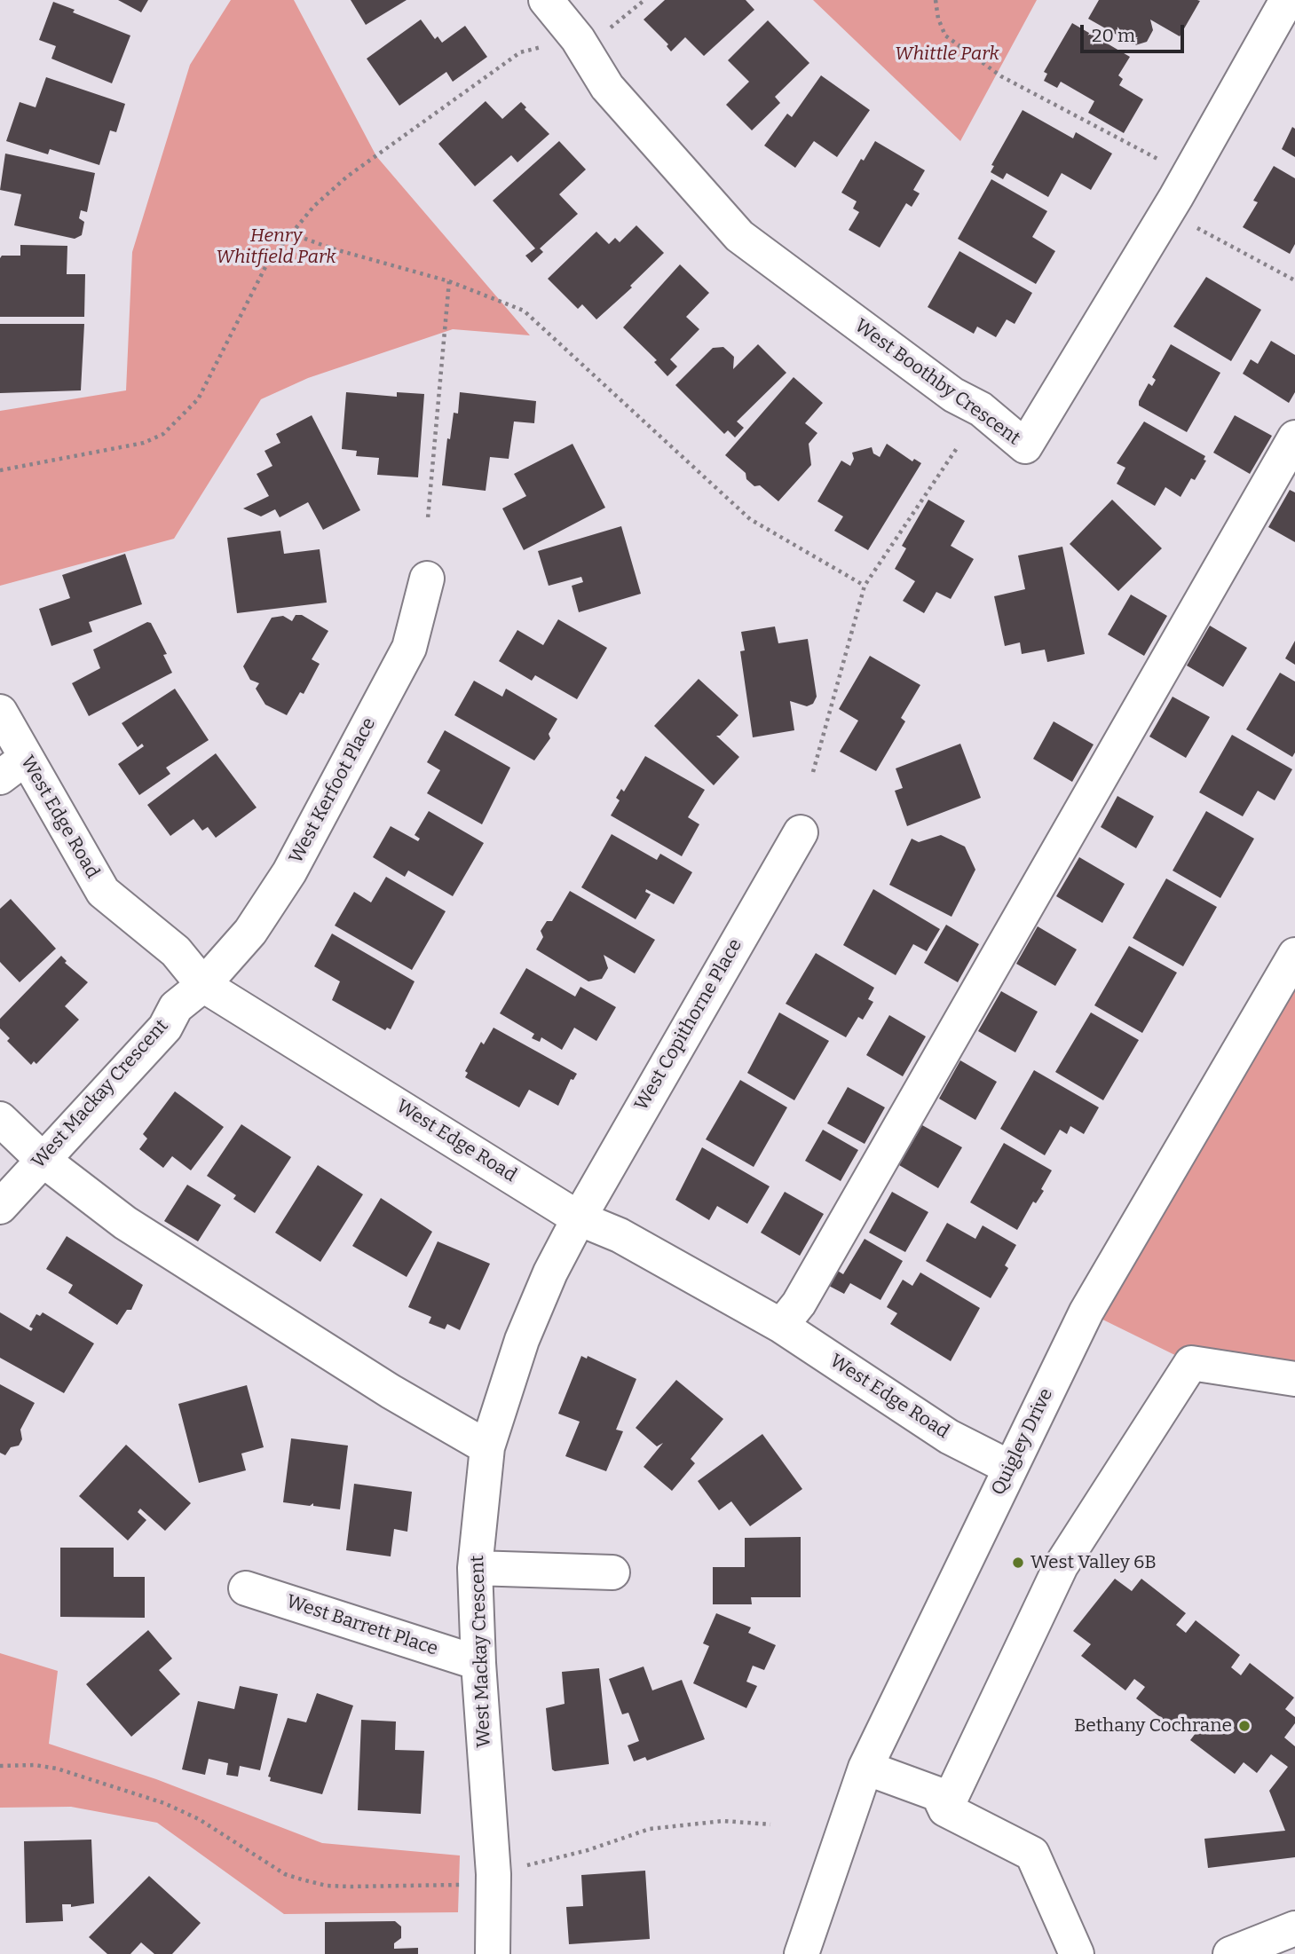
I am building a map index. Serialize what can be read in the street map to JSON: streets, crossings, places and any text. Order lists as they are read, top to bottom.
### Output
{
  "streets": {
    "street": [
      "West Boothby Crescent",
      "West Kerfoot Place",
      "West Edge Road",
      "West Copithorne Place",
      "West Mackay Crescent",
      "Quigley Drive",
      "West Barrett Place"
    ]
  },
  "crossings": [
    ["West Kerfoot Place", "West Edge Road"],
    ["West Kerfoot Place", "West Mackay Crescent"],
    ["West Edge Road", "West Copithorne Place"],
    ["West Edge Road", "West Mackay Crescent"],
    ["West Edge Road", "Quigley Drive"],
    ["West Copithorne Place", "West Mackay Crescent"],
    ["West Mackay Crescent", "West Barrett Place"]
  ],
  "parks": ["Whittle Park", "Henry Whitfield Park"],
  "places": ["West Valley 6B", "Bethany Cochrane"],
  "scale_bar": "20 m"
}
